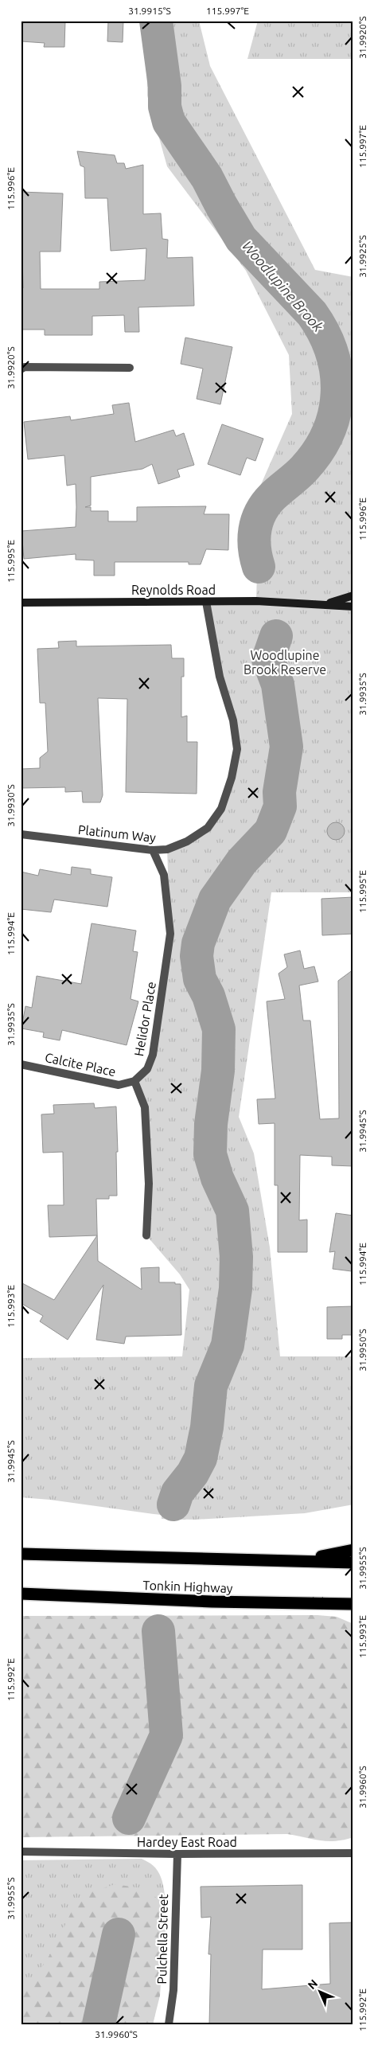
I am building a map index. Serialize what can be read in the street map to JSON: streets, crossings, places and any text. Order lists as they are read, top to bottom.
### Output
{
  "streets": {
    "highway": ["Tonkin Highway"],
    "street": [
      "Reynolds Road",
      "Platinum Way",
      "Helidor Place",
      "Calcite Place",
      "Hardey East Road",
      "Pulchella Street"
    ]
  },
  "crossings": [
    ["Reynolds Road", "Platinum Way"],
    ["Platinum Way", "Helidor Place"],
    ["Helidor Place", "Calcite Place"],
    ["Hardey East Road", "Pulchella Street"]
  ],
  "water": ["Woodlupine Brook"],
  "parks": ["Woodlupine Brook Reserve"],
  "north": "top left",
  "coordinates": [
    "31.9915°S",
    "115.997°E",
    "31.9920°S",
    "115.996°E",
    "31.9925°S",
    "115.995°E",
    "31.9935°S",
    "31.9930°S",
    "115.994°E",
    "31.9945°S",
    "115.993°E",
    "31.9950°S",
    "31.9955°S",
    "115.992°E",
    "31.9960°S"
  ]
}
